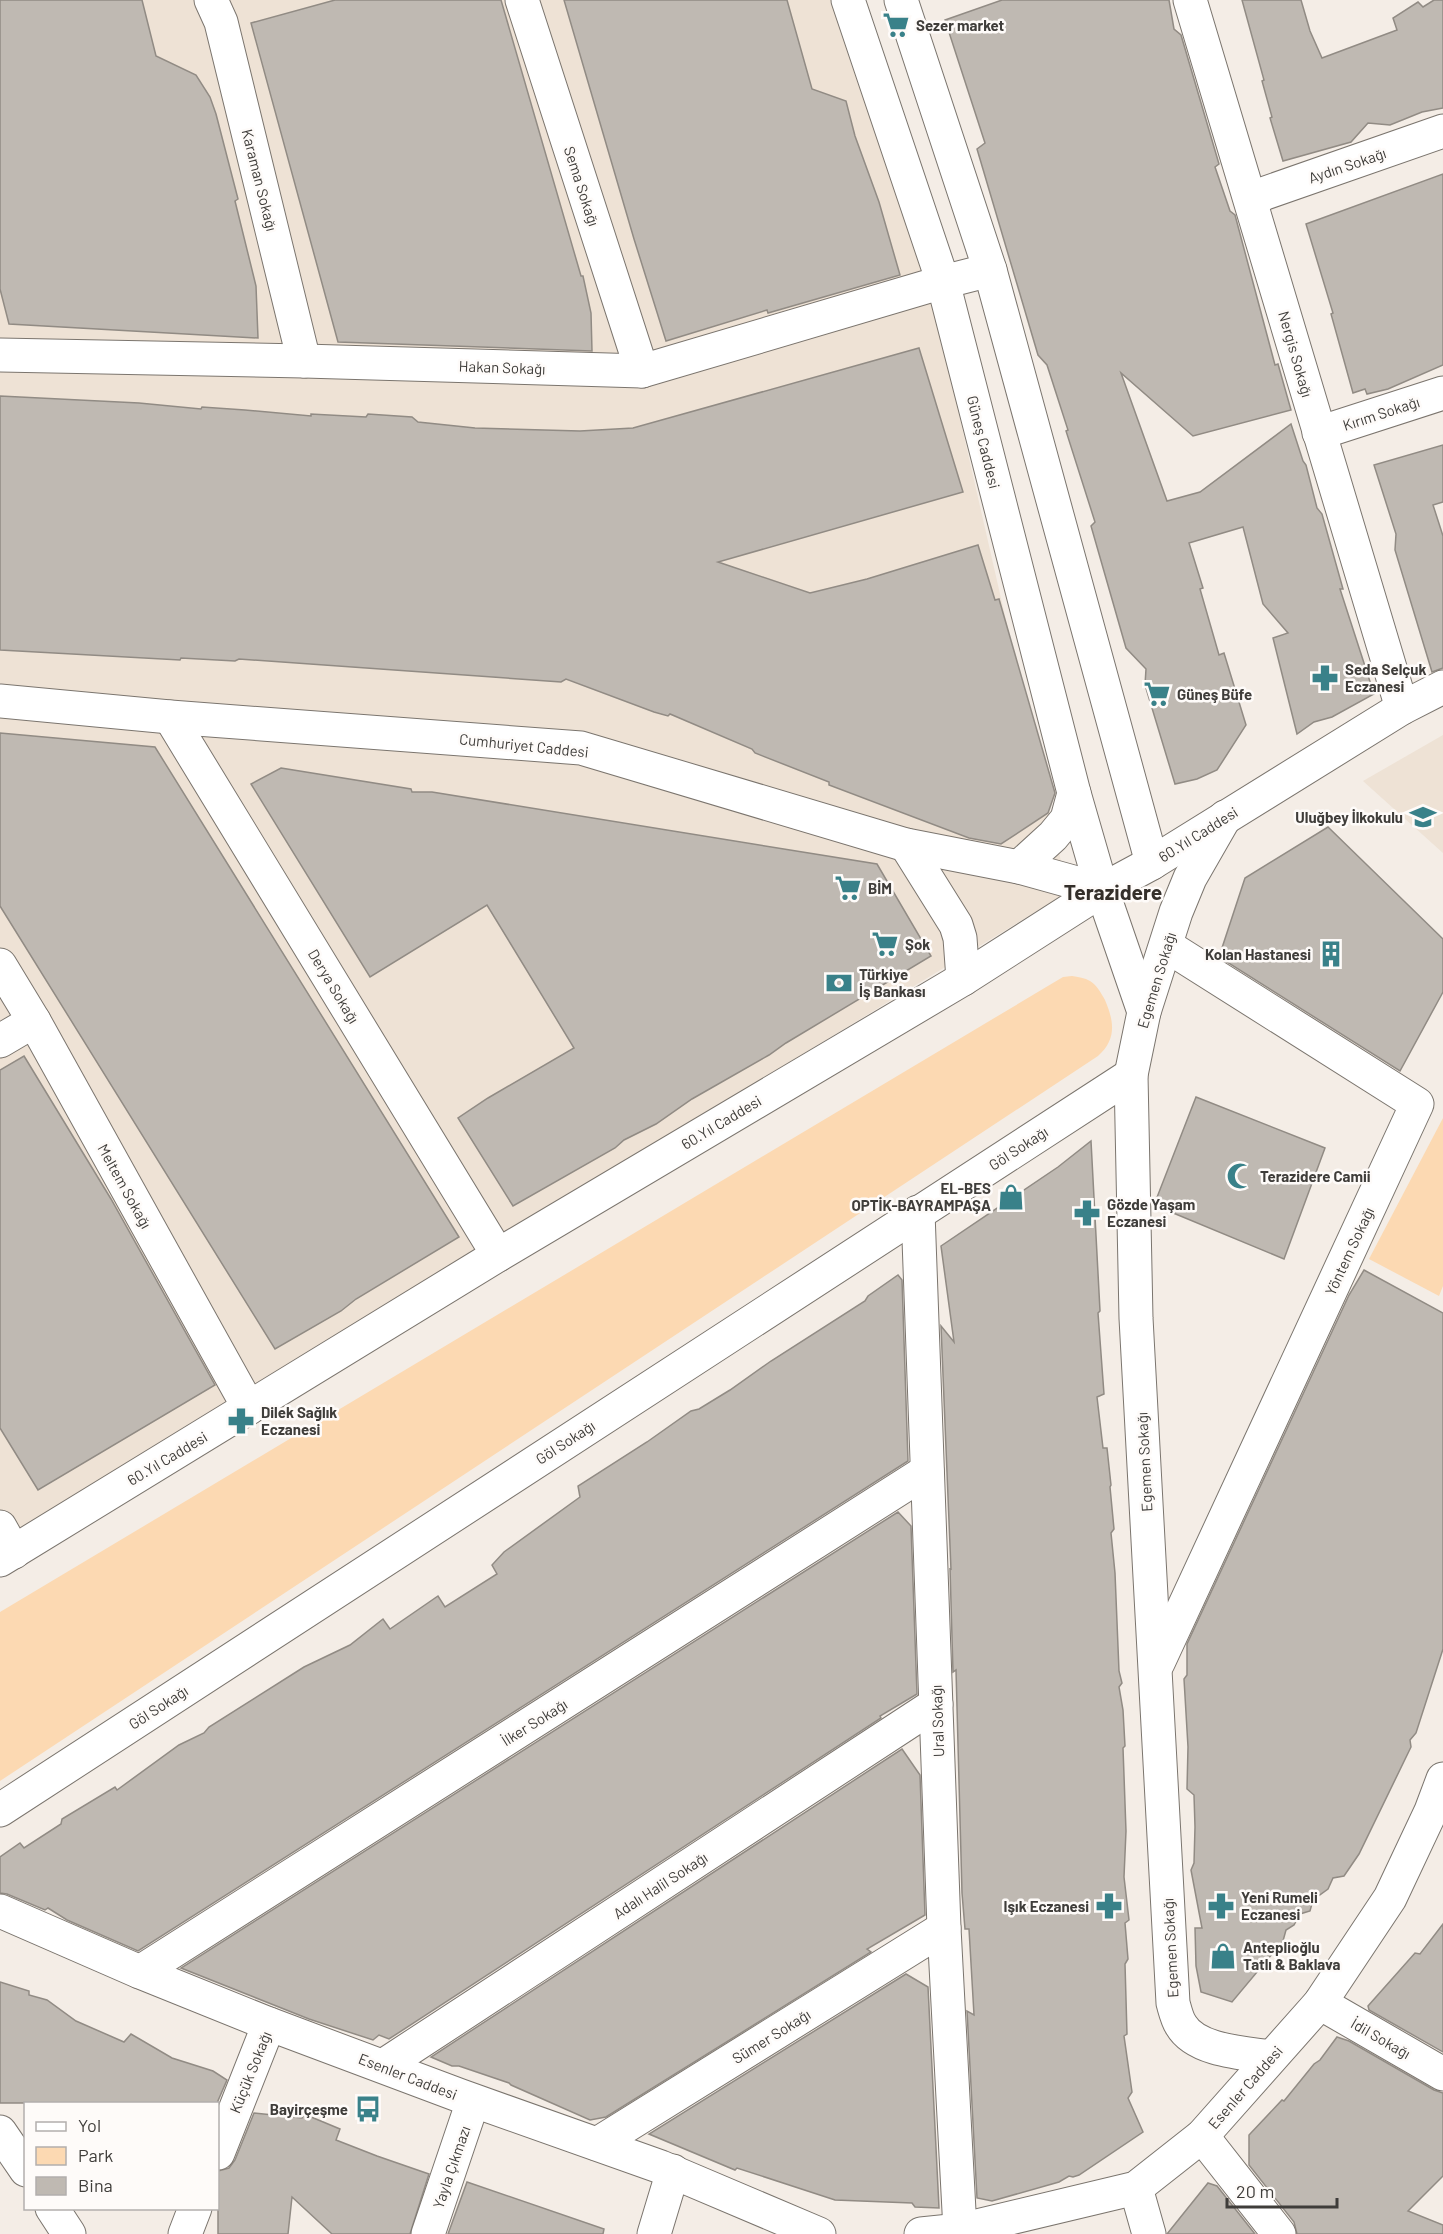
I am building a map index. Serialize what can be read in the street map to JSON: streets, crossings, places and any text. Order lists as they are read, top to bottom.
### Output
{
  "streets": {
    "street": [
      "Aydın Sokağı",
      "Karaman Sokağı",
      "Sema Sokağı",
      "Nergis Sokağı",
      "Hakan Sokağı",
      "Kırım Sokağı",
      "Güneş Caddesi",
      "Cumhuriyet Caddesi",
      "60.Yıl Caddesi",
      "Egemen Sokağı",
      "Derya Sokağı",
      "Göl Sokağı",
      "Meltem Sokağı",
      "Yöntem Sokağı",
      "Ural Sokağı",
      "İlker Sokağı",
      "Adalı Halil Sokağı",
      "Sümer Sokağı",
      "İdil Sokağı",
      "Küçük Sokağı",
      "Esenler Caddesi",
      "Yayla Çıkmazı"
    ]
  },
  "crossings": [
    ["Aydın Sokağı", "Nergis Sokağı"],
    ["Karaman Sokağı", "Hakan Sokağı"],
    ["Sema Sokağı", "Hakan Sokağı"],
    ["Nergis Sokağı", "Kırım Sokağı"],
    ["Nergis Sokağı", "60.Yıl Caddesi"],
    ["Hakan Sokağı", "Güneş Caddesi"],
    ["Güneş Caddesi", "Cumhuriyet Caddesi"],
    ["Güneş Caddesi", "60.Yıl Caddesi"],
    ["Güneş Caddesi", "Egemen Sokağı"],
    ["Cumhuriyet Caddesi", "60.Yıl Caddesi"],
    ["Cumhuriyet Caddesi", "Derya Sokağı"],
    ["60.Yıl Caddesi", "Egemen Sokağı"],
    ["60.Yıl Caddesi", "Derya Sokağı"],
    ["60.Yıl Caddesi", "Meltem Sokağı"],
    ["Egemen Sokağı", "Göl Sokağı"],
    ["Egemen Sokağı", "Yöntem Sokağı"],
    ["Egemen Sokağı", "Esenler Caddesi"],
    ["Göl Sokağı", "Ural Sokağı"],
    ["Ural Sokağı", "İlker Sokağı"],
    ["Ural Sokağı", "Adalı Halil Sokağı"],
    ["Ural Sokağı", "Sümer Sokağı"],
    ["Ural Sokağı", "Esenler Caddesi"],
    ["İlker Sokağı", "Esenler Caddesi"],
    ["Adalı Halil Sokağı", "Esenler Caddesi"],
    ["Sümer Sokağı", "Esenler Caddesi"],
    ["İdil Sokağı", "Esenler Caddesi"],
    ["Küçük Sokağı", "Esenler Caddesi"],
    ["Esenler Caddesi", "Yayla Çıkmazı"]
  ],
  "districts": ["Terazidere"],
  "places": {
    "supermarket": [
      "Sezer market",
      "Güneş Büfe",
      "BİM",
      "Şok"
    ],
    "pharmacy": [
      "Seda Selçuk Eczanesi",
      "Gözde Yaşam Eczanesi",
      "Dilek Sağlık Eczanesi",
      "Işık Eczanesi",
      "Yeni Rumeli Eczanesi"
    ],
    "school or university": ["Uluğbey İlkokulu"],
    "building": ["Kolan Hastanesi"],
    "bank": ["Türkiye İş Bankası"],
    "mosque": ["Terazidere Camii"],
    "shop": ["EL-BES OPTİK-BAYRAMPAŞA", "Anteplioğlu Tatlı & Baklava"],
    "bus stop": ["Bayirçeşme"]
  },
  "legend": ["Yol", "Park", "Bina"],
  "scale_bar": "20 m"
}
